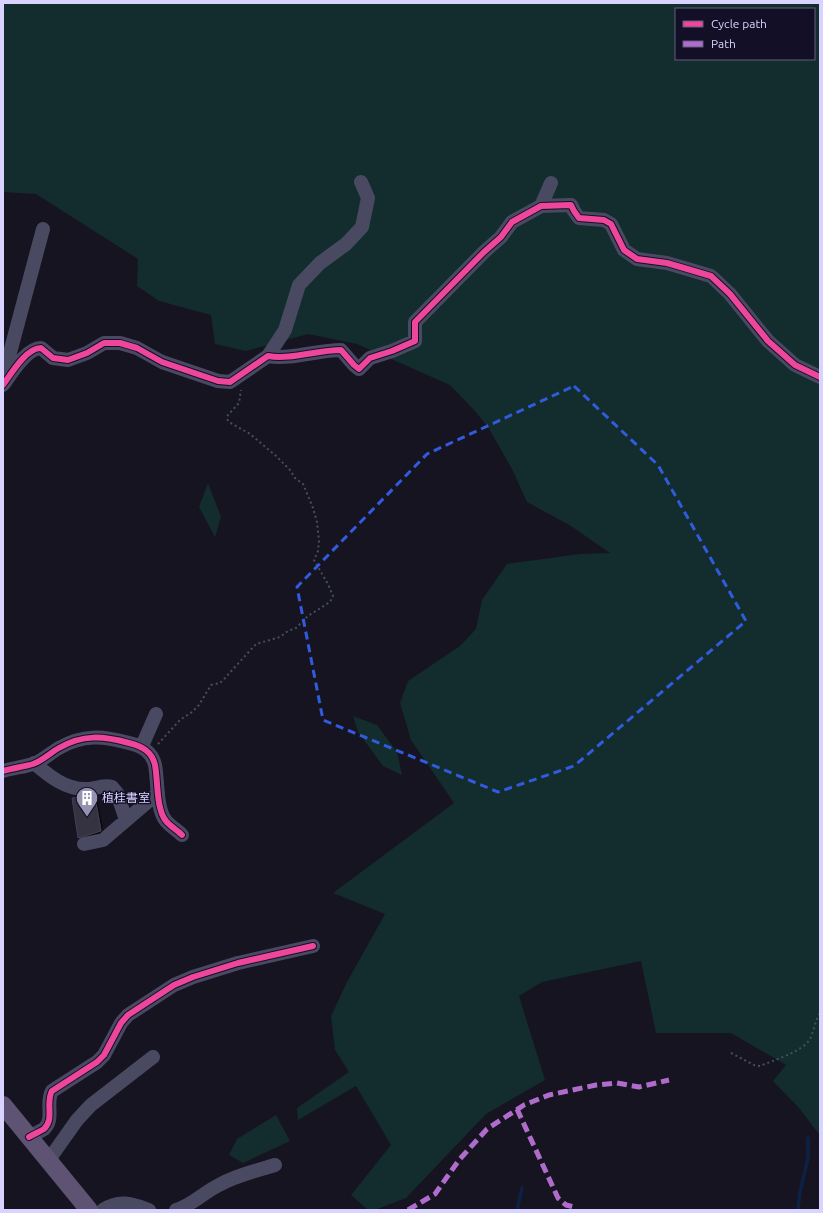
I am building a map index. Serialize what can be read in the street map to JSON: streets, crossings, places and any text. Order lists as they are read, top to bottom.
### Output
{
  "places": {
    "building": ["植桂書室"]
  },
  "legend": ["Cycle path", "Path"]
}
